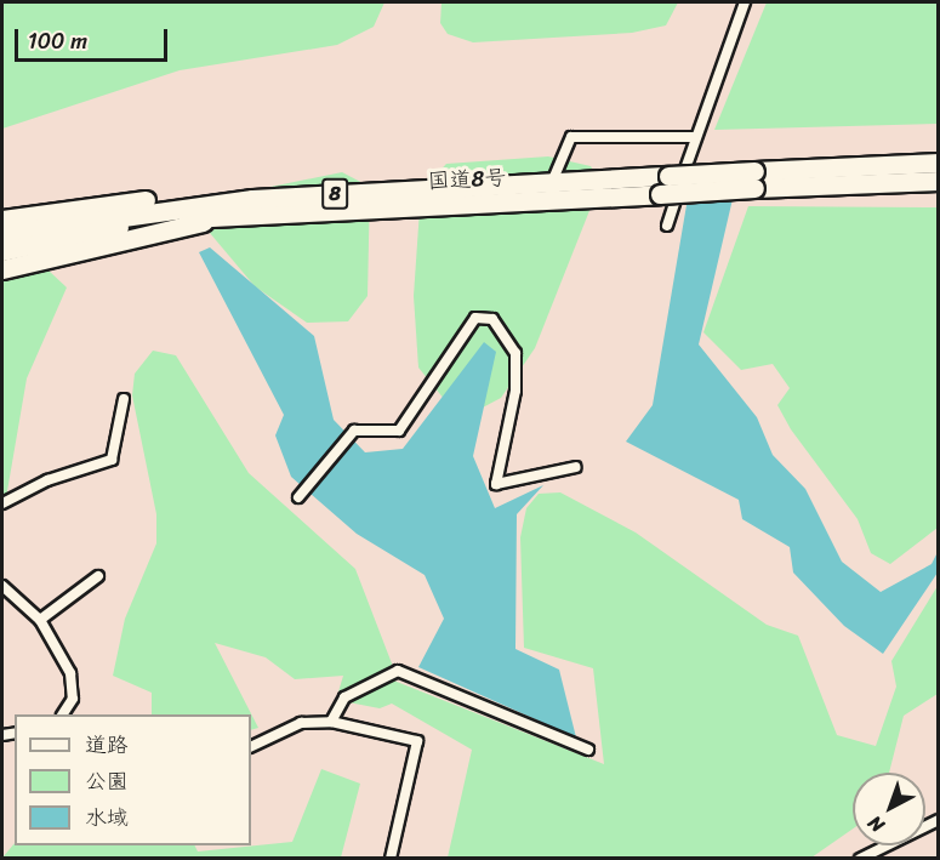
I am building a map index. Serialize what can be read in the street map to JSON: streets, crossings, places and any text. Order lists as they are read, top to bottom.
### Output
{
  "streets": {
    "highway": ["国道8号", "8"]
  },
  "legend": ["道路", "公園", "水域"],
  "scale_bar": "100 m",
  "north": "bottom left"
}
